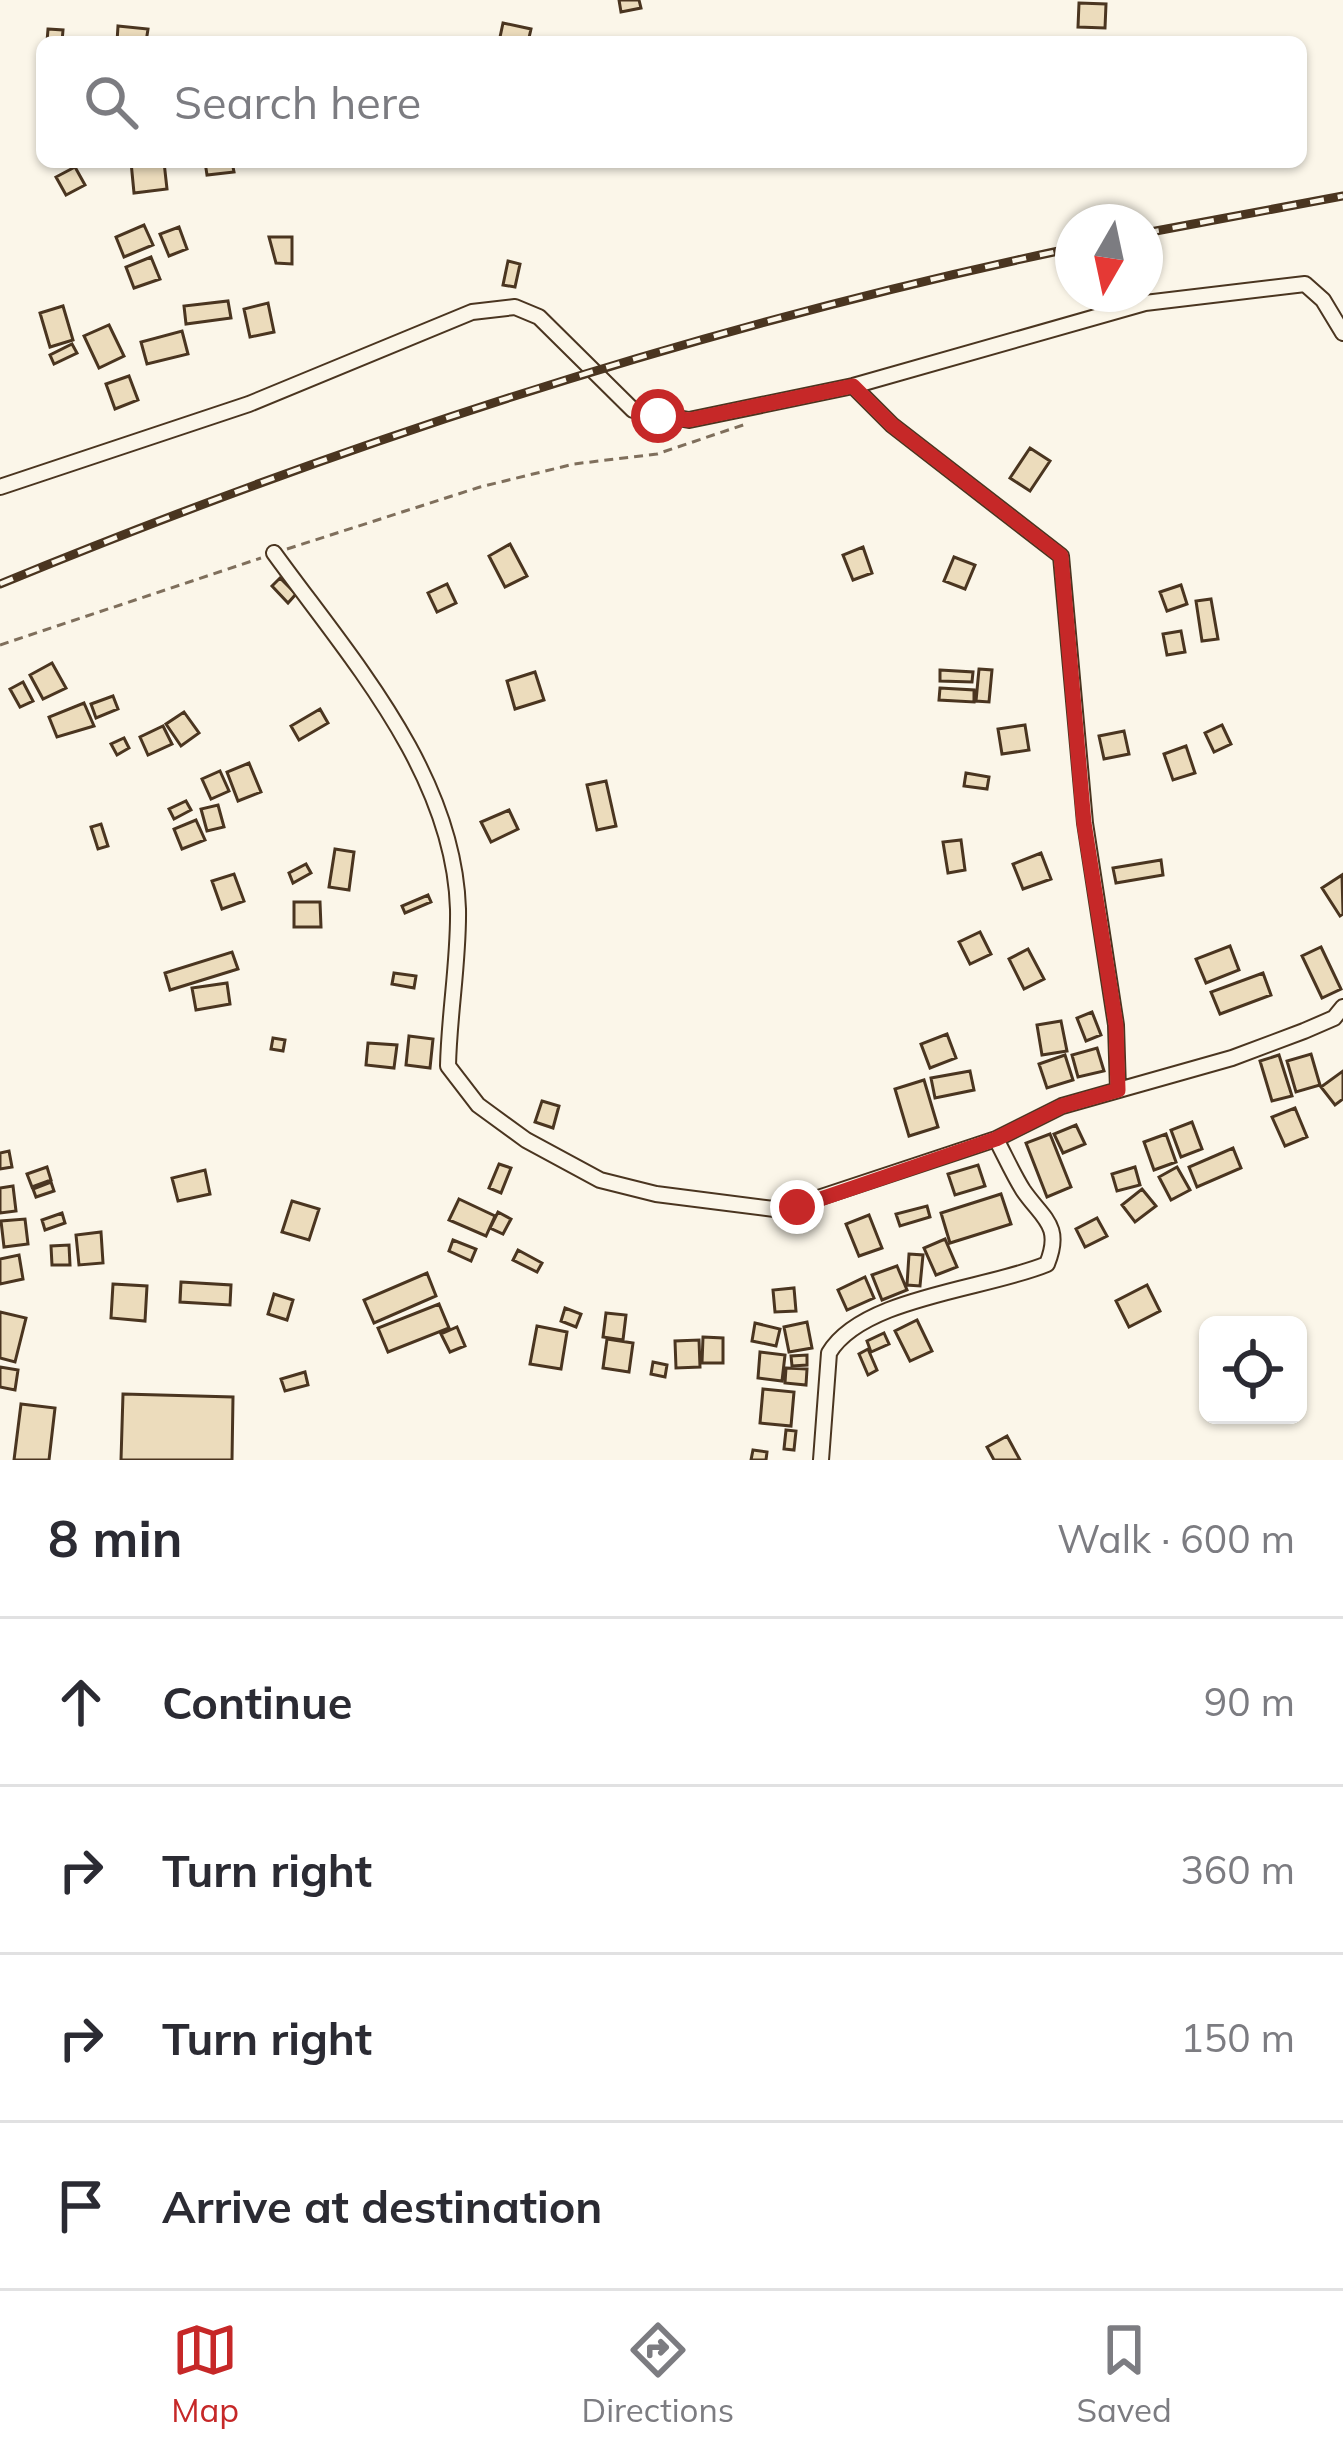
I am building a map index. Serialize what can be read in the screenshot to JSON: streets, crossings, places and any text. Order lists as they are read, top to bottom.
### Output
{
  "north": "bottom",
  "page": {
    "search": "Search here",
    "heading": ["8 min", "Walk · 600 m"],
    "list": [
      ["Continue", "90 m"],
      ["Turn right", "360 m"],
      ["Turn right", "150 m"],
      "Arrive at destination"
    ],
    "nav": ["Map", "Directions", "Saved"]
  }
}
